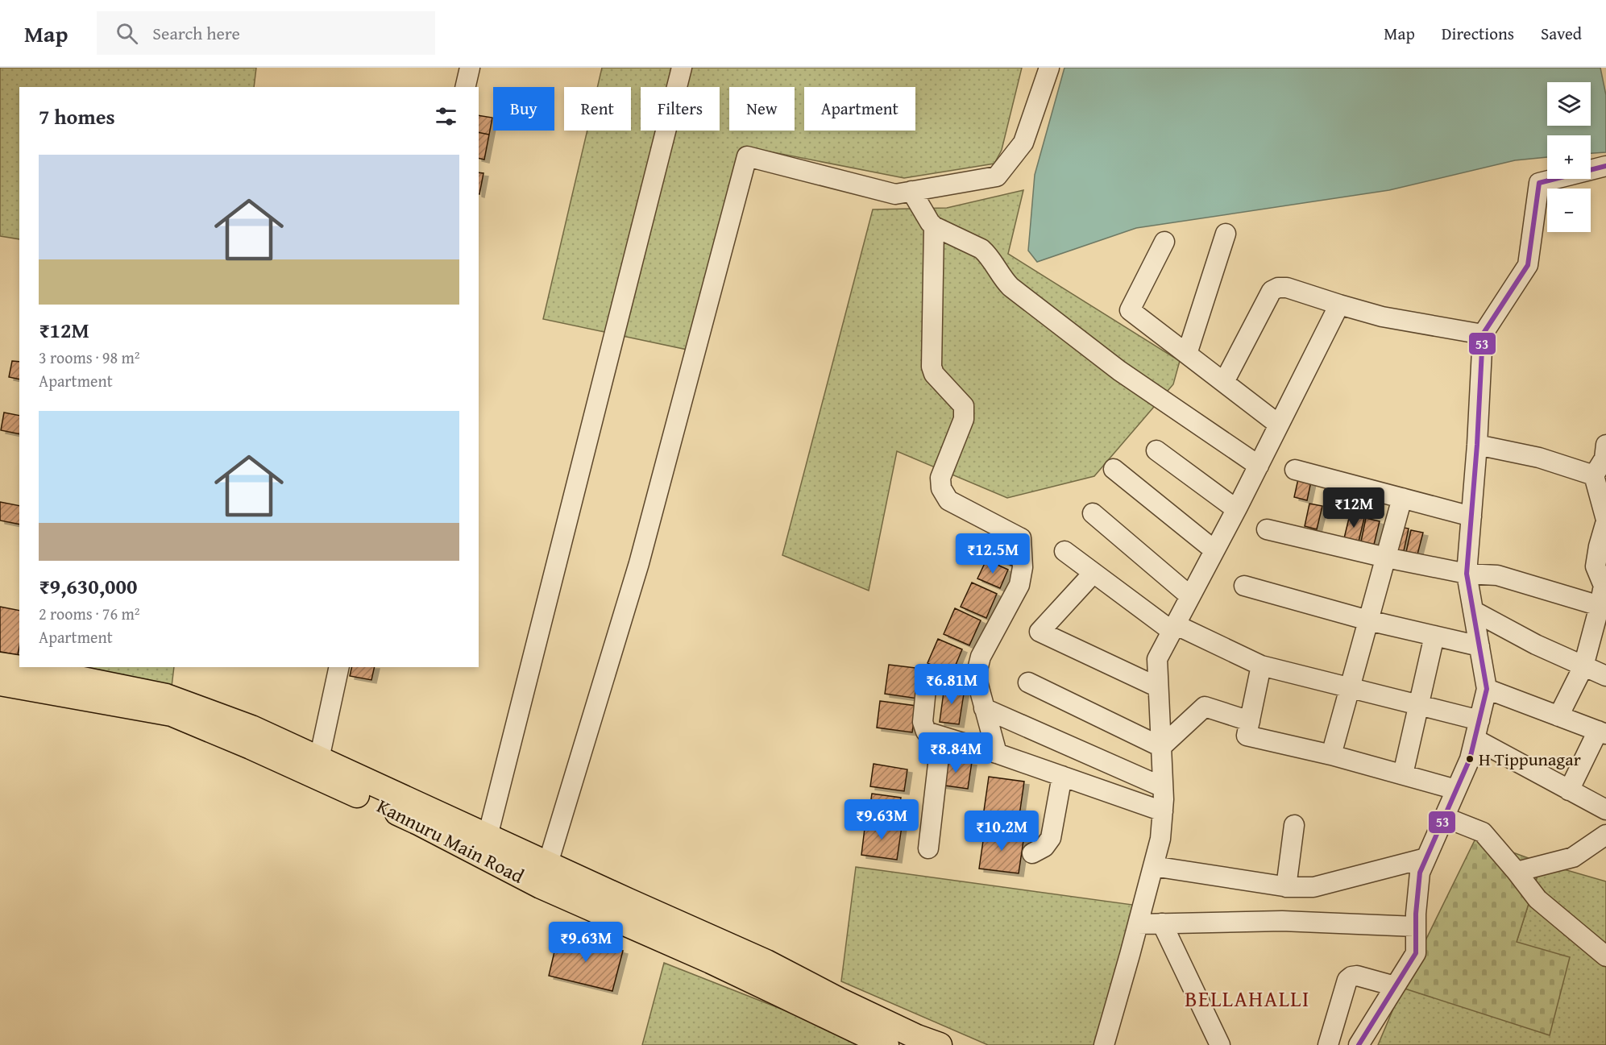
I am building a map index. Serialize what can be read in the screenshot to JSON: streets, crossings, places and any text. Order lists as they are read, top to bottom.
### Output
{
  "streets": {
    "main road": ["Kannuru Main Road"]
  },
  "districts": ["BELLAHALLI"],
  "places": ["H Tippunagar"],
  "lines": ["transit line 53"],
  "page": {
    "header": "Map",
    "search": "Search here",
    "nav": ["Map", "Directions", "Saved"],
    "map_buttons": ["+", "−"],
    "chip": [
      "Buy",
      "Rent",
      "Filters",
      "New",
      "Apartment"
    ],
    "heading": "7 homes",
    "list": [
      {
        "name": "₹12M",
        "note": "3 rooms · 98 m² · Apartment"
      },
      {
        "name": "₹9,630,000",
        "note": "2 rooms · 76 m² · Apartment"
      }
    ],
    "price": [
      "₹12M",
      "₹12.5M",
      "₹6.81M",
      "₹8.84M",
      "₹9.63M",
      "₹10.2M",
      "₹9.63M"
    ]
  }
}
